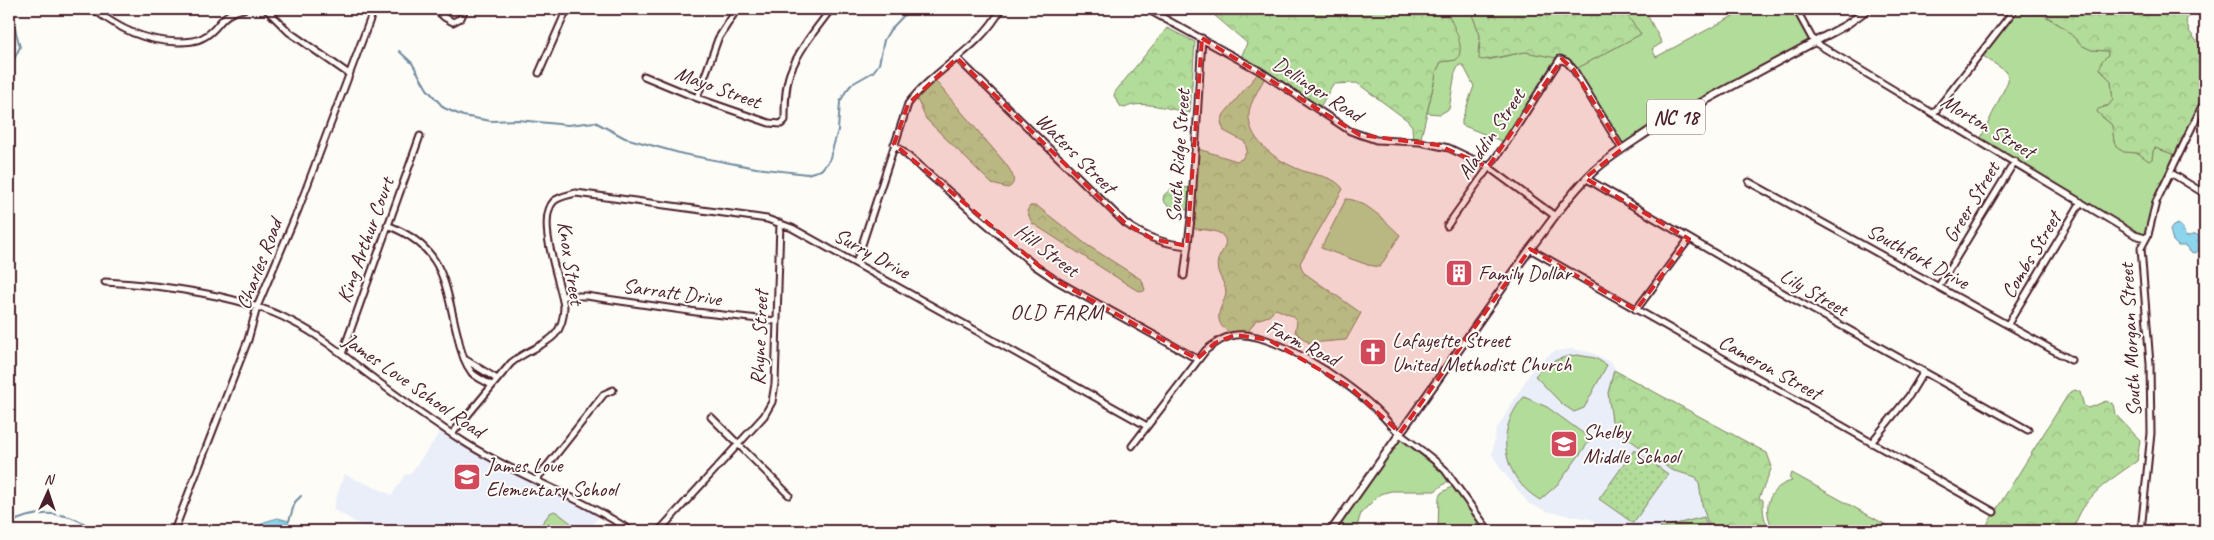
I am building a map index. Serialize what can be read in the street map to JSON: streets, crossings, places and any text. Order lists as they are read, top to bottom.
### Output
{
  "streets": {
    "main road": ["NC 18"],
    "street": [
      "Mayo Street",
      "Dellinger Road",
      "Morton Street",
      "Aladdin Street",
      "Waters Street",
      "South Ridge Street",
      "Greer Street",
      "King Arthur Court",
      "Hill Street",
      "Surry Drive",
      "Combs Street",
      "Southfork Drive",
      "Knox Street",
      "Charles Road",
      "Sarratt Drive",
      "Lily Street",
      "Rhyne Street",
      "South Morgan Street",
      "Farm Road",
      "Cameron Street",
      "James Love School Road"
    ]
  },
  "crossings": [
    ["Dellinger Road", "NC 18"],
    ["Dellinger Road", "Aladdin Street"],
    ["Dellinger Road", "South Ridge Street"],
    ["NC 18", "Morton Street"],
    ["NC 18", "Aladdin Street"],
    ["NC 18", "Lily Street"],
    ["NC 18", "Farm Road"],
    ["NC 18", "Cameron Street"],
    ["Morton Street", "Greer Street"],
    ["Morton Street", "Combs Street"],
    ["Morton Street", "South Morgan Street"],
    ["Waters Street", "South Ridge Street"],
    ["Greer Street", "Southfork Drive"],
    ["King Arthur Court", "James Love School Road"],
    ["Hill Street", "Farm Road"],
    ["Surry Drive", "Knox Street"],
    ["Surry Drive", "Rhyne Street"],
    ["Surry Drive", "Farm Road"],
    ["Combs Street", "Southfork Drive"],
    ["Knox Street", "Sarratt Drive"],
    ["Knox Street", "James Love School Road"],
    ["Charles Road", "James Love School Road"],
    ["Sarratt Drive", "Rhyne Street"]
  ],
  "districts": ["OLD FARM"],
  "places": {
    "building": ["Family Dollar"],
    "church": ["Lafayette Street United Methodist Church"],
    "school or university": ["Shelby Middle School", "James Love Elementary School"]
  },
  "north": "top"
}
